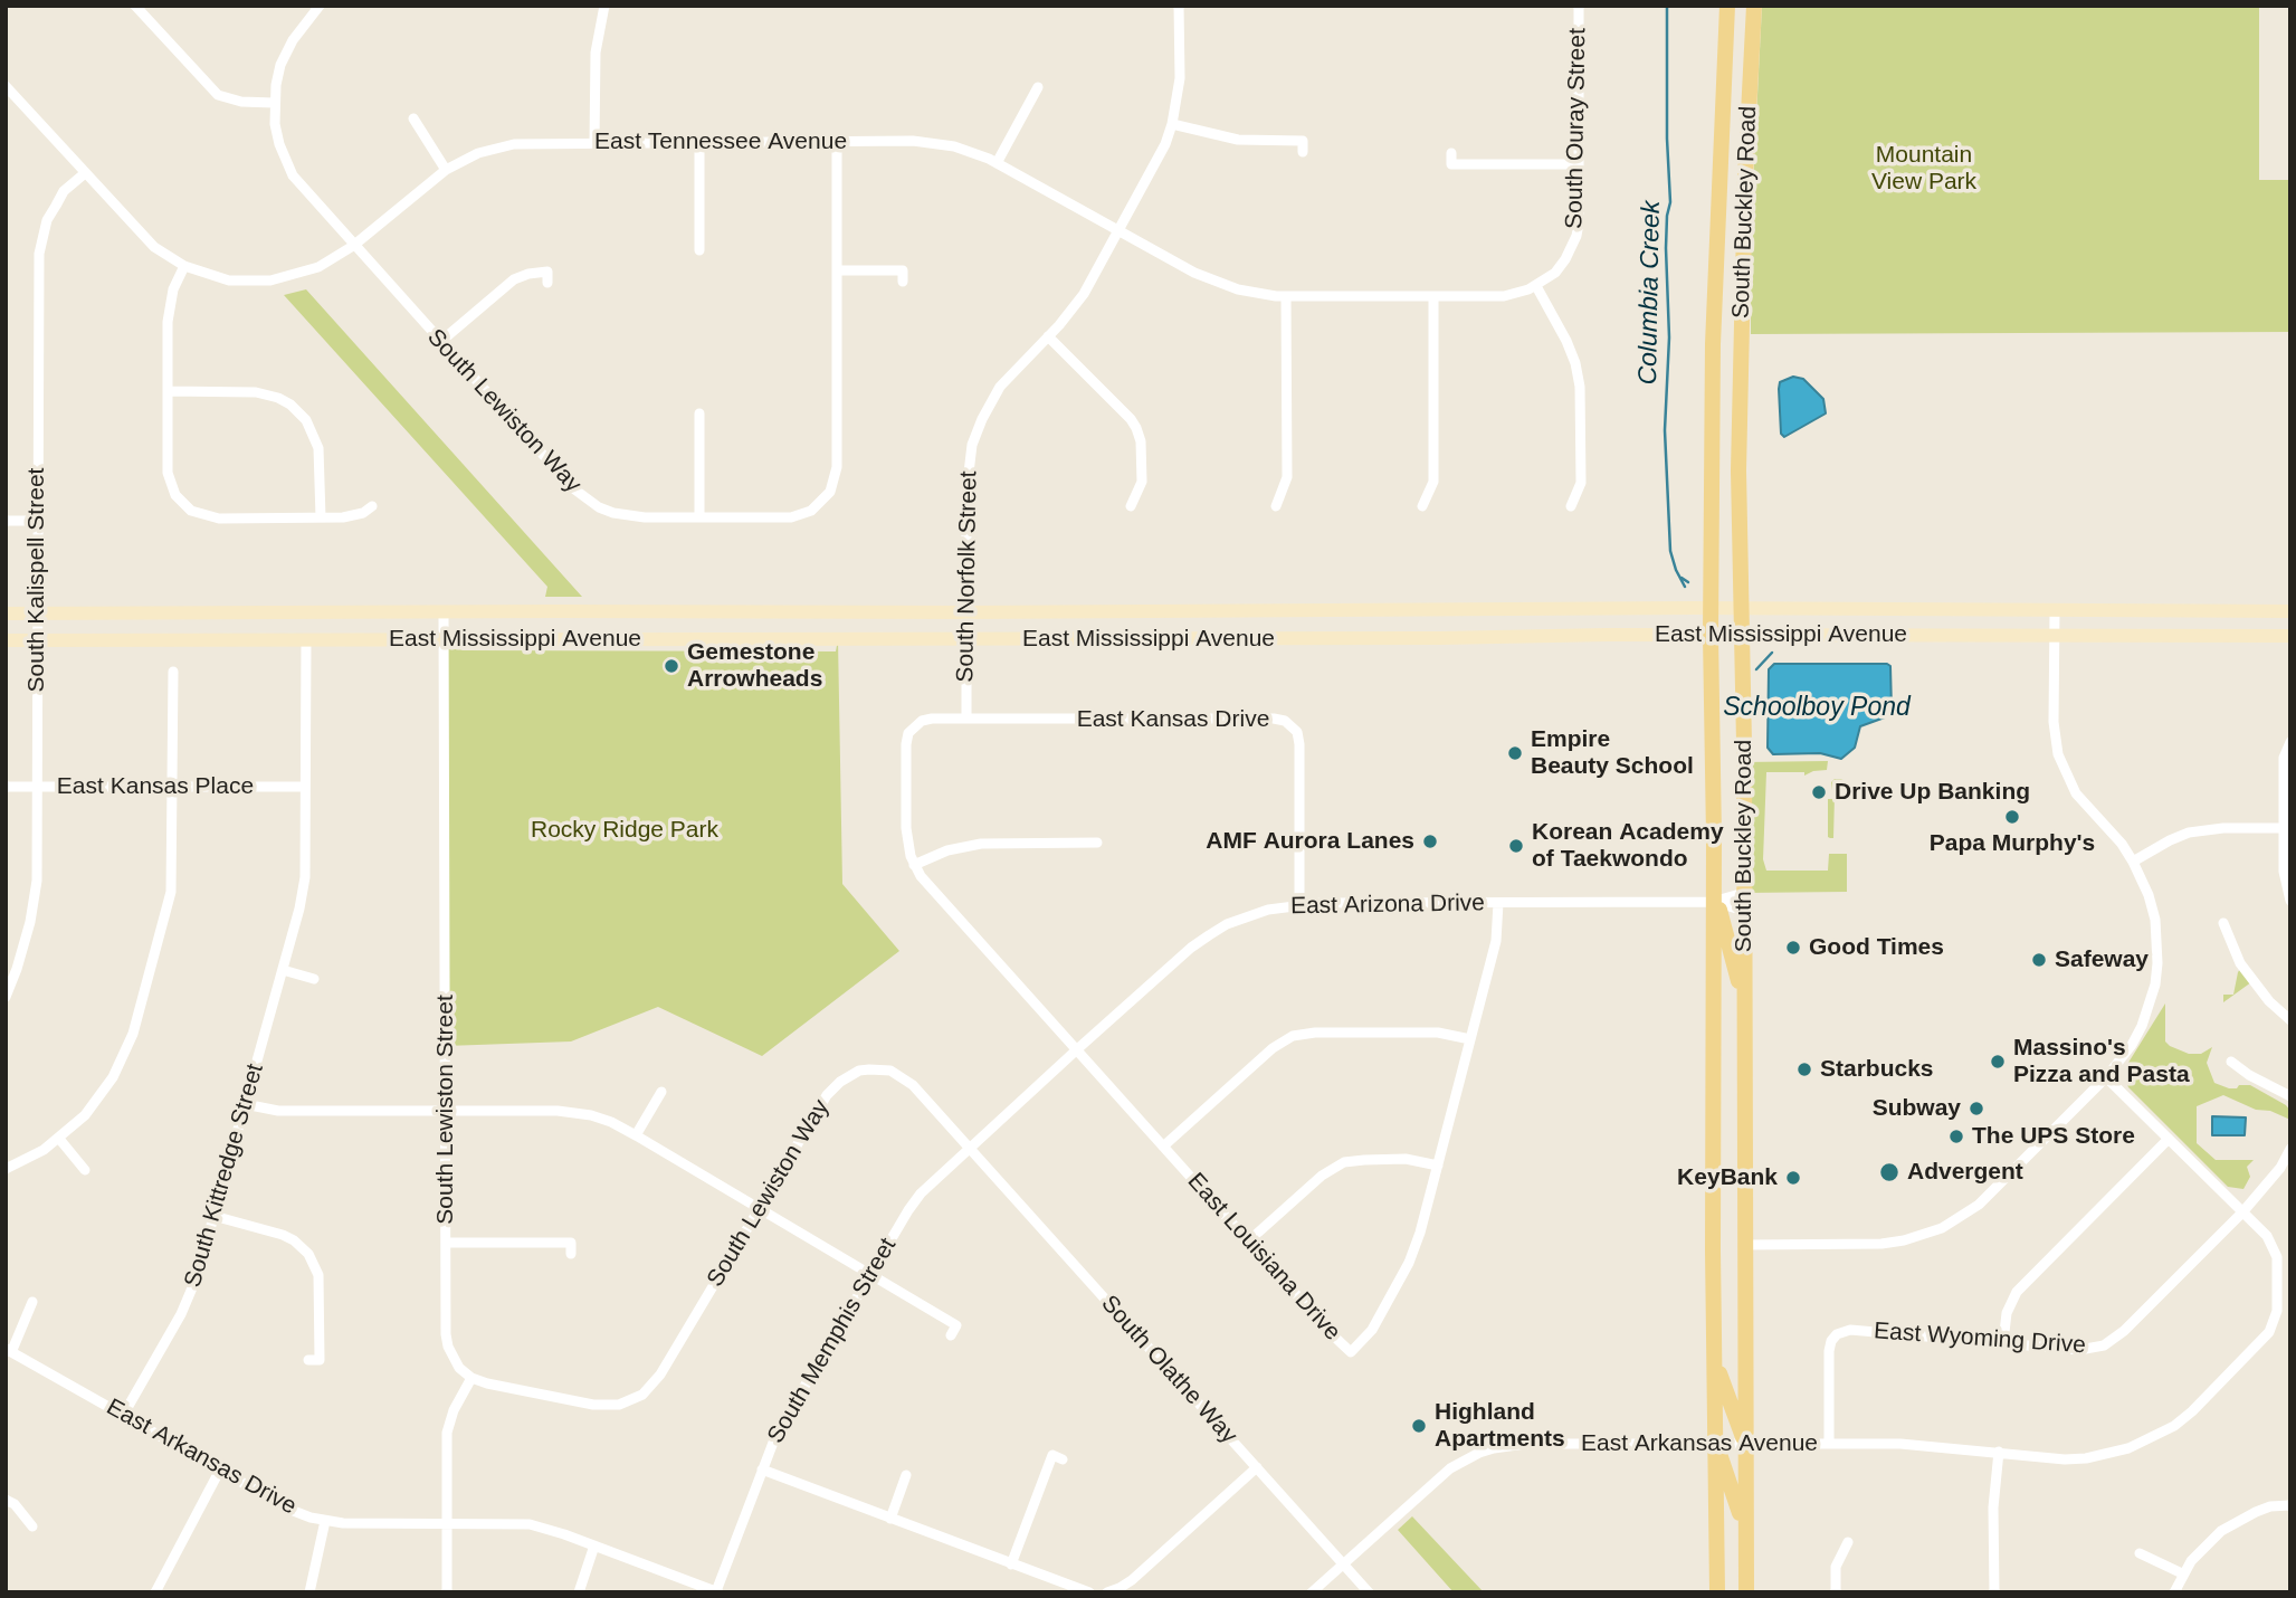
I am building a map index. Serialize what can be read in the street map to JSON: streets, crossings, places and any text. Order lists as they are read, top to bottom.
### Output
{
  "streets": {
    "main road": ["South Buckley Road", "East Mississippi Avenue"],
    "street": [
      "South Ouray Street",
      "East Tennessee Avenue",
      "South Lewiston Way",
      "South Norfolk Street",
      "South Kalispell Street",
      "East Kansas Drive",
      "East Kansas Place",
      "East Arizona Drive",
      "South Lewiston Street",
      "South Kittredge Street",
      "East Louisiana Drive",
      "East Wyoming Drive",
      "South Memphis Street",
      "South Olathe Way",
      "East Arkansas Avenue",
      "East Arkansas Drive"
    ]
  },
  "crossings": [
    ["South Ouray Street", "East Tennessee Avenue"],
    ["East Tennessee Avenue", "South Lewiston Way"],
    ["East Tennessee Avenue", "South Norfolk Street"],
    ["East Tennessee Avenue", "South Kalispell Street"],
    ["South Buckley Road", "East Mississippi Avenue"],
    ["South Buckley Road", "East Arizona Drive"],
    ["South Buckley Road", "East Arkansas Avenue"],
    ["South Lewiston Way", "South Lewiston Street"],
    ["South Lewiston Way", "South Memphis Street"],
    ["South Lewiston Way", "South Olathe Way"],
    ["South Norfolk Street", "East Mississippi Avenue"],
    ["South Norfolk Street", "East Kansas Drive"],
    ["South Kalispell Street", "East Mississippi Avenue"],
    ["South Kalispell Street", "East Kansas Place"],
    ["East Mississippi Avenue", "South Lewiston Street"],
    ["East Mississippi Avenue", "South Kittredge Street"],
    ["East Kansas Drive", "East Arizona Drive"],
    ["East Kansas Place", "South Kittredge Street"],
    ["East Arizona Drive", "East Louisiana Drive"],
    ["East Arizona Drive", "South Memphis Street"],
    ["South Kittredge Street", "East Arkansas Drive"],
    ["East Wyoming Drive", "East Arkansas Avenue"],
    ["South Memphis Street", "South Olathe Way"],
    ["South Memphis Street", "East Arkansas Drive"],
    ["South Olathe Way", "East Arkansas Avenue"]
  ],
  "water": ["Columbia Creek", "Schoolboy Pond"],
  "parks": ["Mountain View Park", "Rocky Ridge Park"],
  "places": [
    "Gemestone Arrowheads",
    "Empire Beauty School",
    "Drive Up Banking",
    "Papa Murphy's",
    "AMF Aurora Lanes",
    "Korean Academy of Taekwondo",
    "Good Times",
    "Safeway",
    "Massino's Pizza and Pasta",
    "Starbucks",
    "Subway",
    "The UPS Store",
    "Advergent",
    "KeyBank",
    "Highland Apartments"
  ]
}
